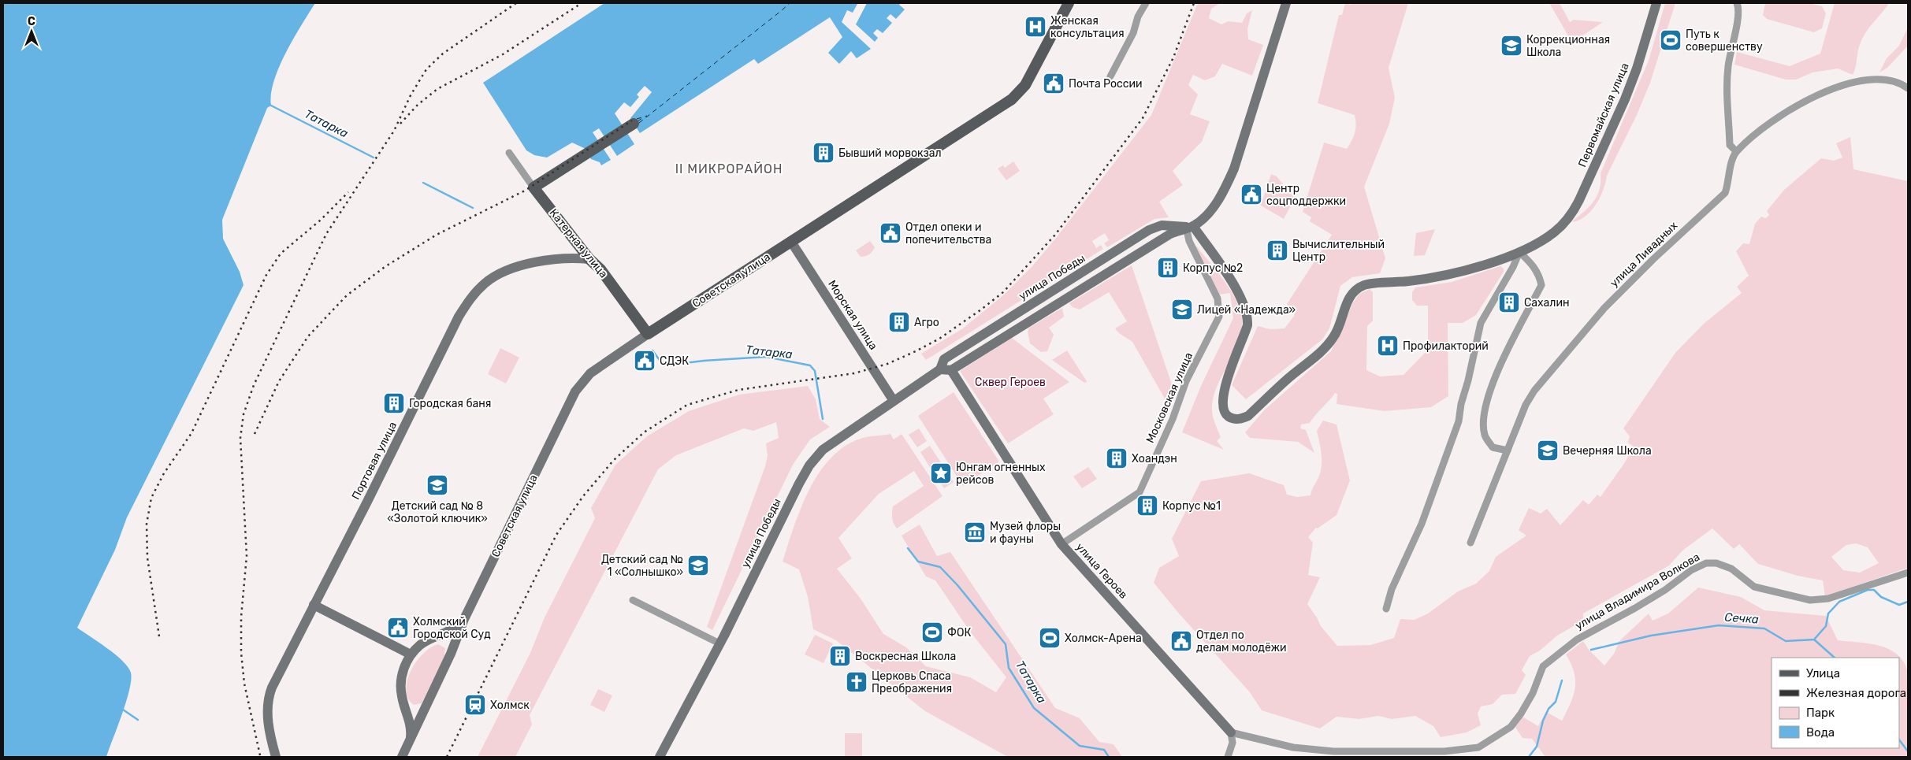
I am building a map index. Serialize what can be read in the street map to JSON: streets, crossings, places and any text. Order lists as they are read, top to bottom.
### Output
{
  "streets": {
    "main road": [
      "Первомайская улица",
      "Катерная улица",
      "улица Победы",
      "Советская улица",
      "Морская улица",
      "Портовая улица",
      "улица Героев"
    ],
    "street": ["улица Ливадных", "Московская улица", "улица Владимира Волкова"]
  },
  "crossings": [
    ["Первомайская улица", "улица Победы"],
    ["Первомайская улица", "Московская улица"],
    ["Катерная улица", "Советская улица"],
    ["Катерная улица", "Портовая улица"],
    ["улица Победы", "Морская улица"],
    ["улица Победы", "Московская улица"],
    ["Советская улица", "Морская улица"],
    ["Московская улица", "улица Героев"],
    ["улица Героев", "улица Владимира Волкова"]
  ],
  "districts": ["II МИКРОРАЙОН"],
  "water": ["Татарка", "Сечка"],
  "parks": ["Сквер Героев"],
  "places": {
    "hospital": ["Женская консультация", "Профилакторий"],
    "sports": ["Путь к совершенству", "ФОК", "Холмск-Арена"],
    "school or university": [
      "Коррекционная Школа",
      "Лицей «Надежда»",
      "Вечерняя Школа",
      "Детский сад № 8 «Золотой ключик»",
      "Детский сад № 1 «Солнышко»"
    ],
    "public building": [
      "Почта России",
      "Центр соцподдержки",
      "Отдел опеки и попечительства",
      "СДЭК",
      "Холмский Городской Суд",
      "Отдел по делам молодёжи"
    ],
    "building": [
      "Бывший морвокзал",
      "Вычислительный Центр",
      "Корпус №2",
      "Сахалин",
      "Агро",
      "Городская баня",
      "Хоандэн",
      "Корпус №1",
      "Воскресная Школа"
    ],
    "place": ["Юнгам огненных рейсов"],
    "museum": ["Музей флоры и фауны"],
    "church": ["Церковь Спаса Преображения"],
    "station": ["Холмск"]
  },
  "legend": [
    "Улица",
    "Железная дорога",
    "Парк",
    "Вода"
  ],
  "north": "top"
}
